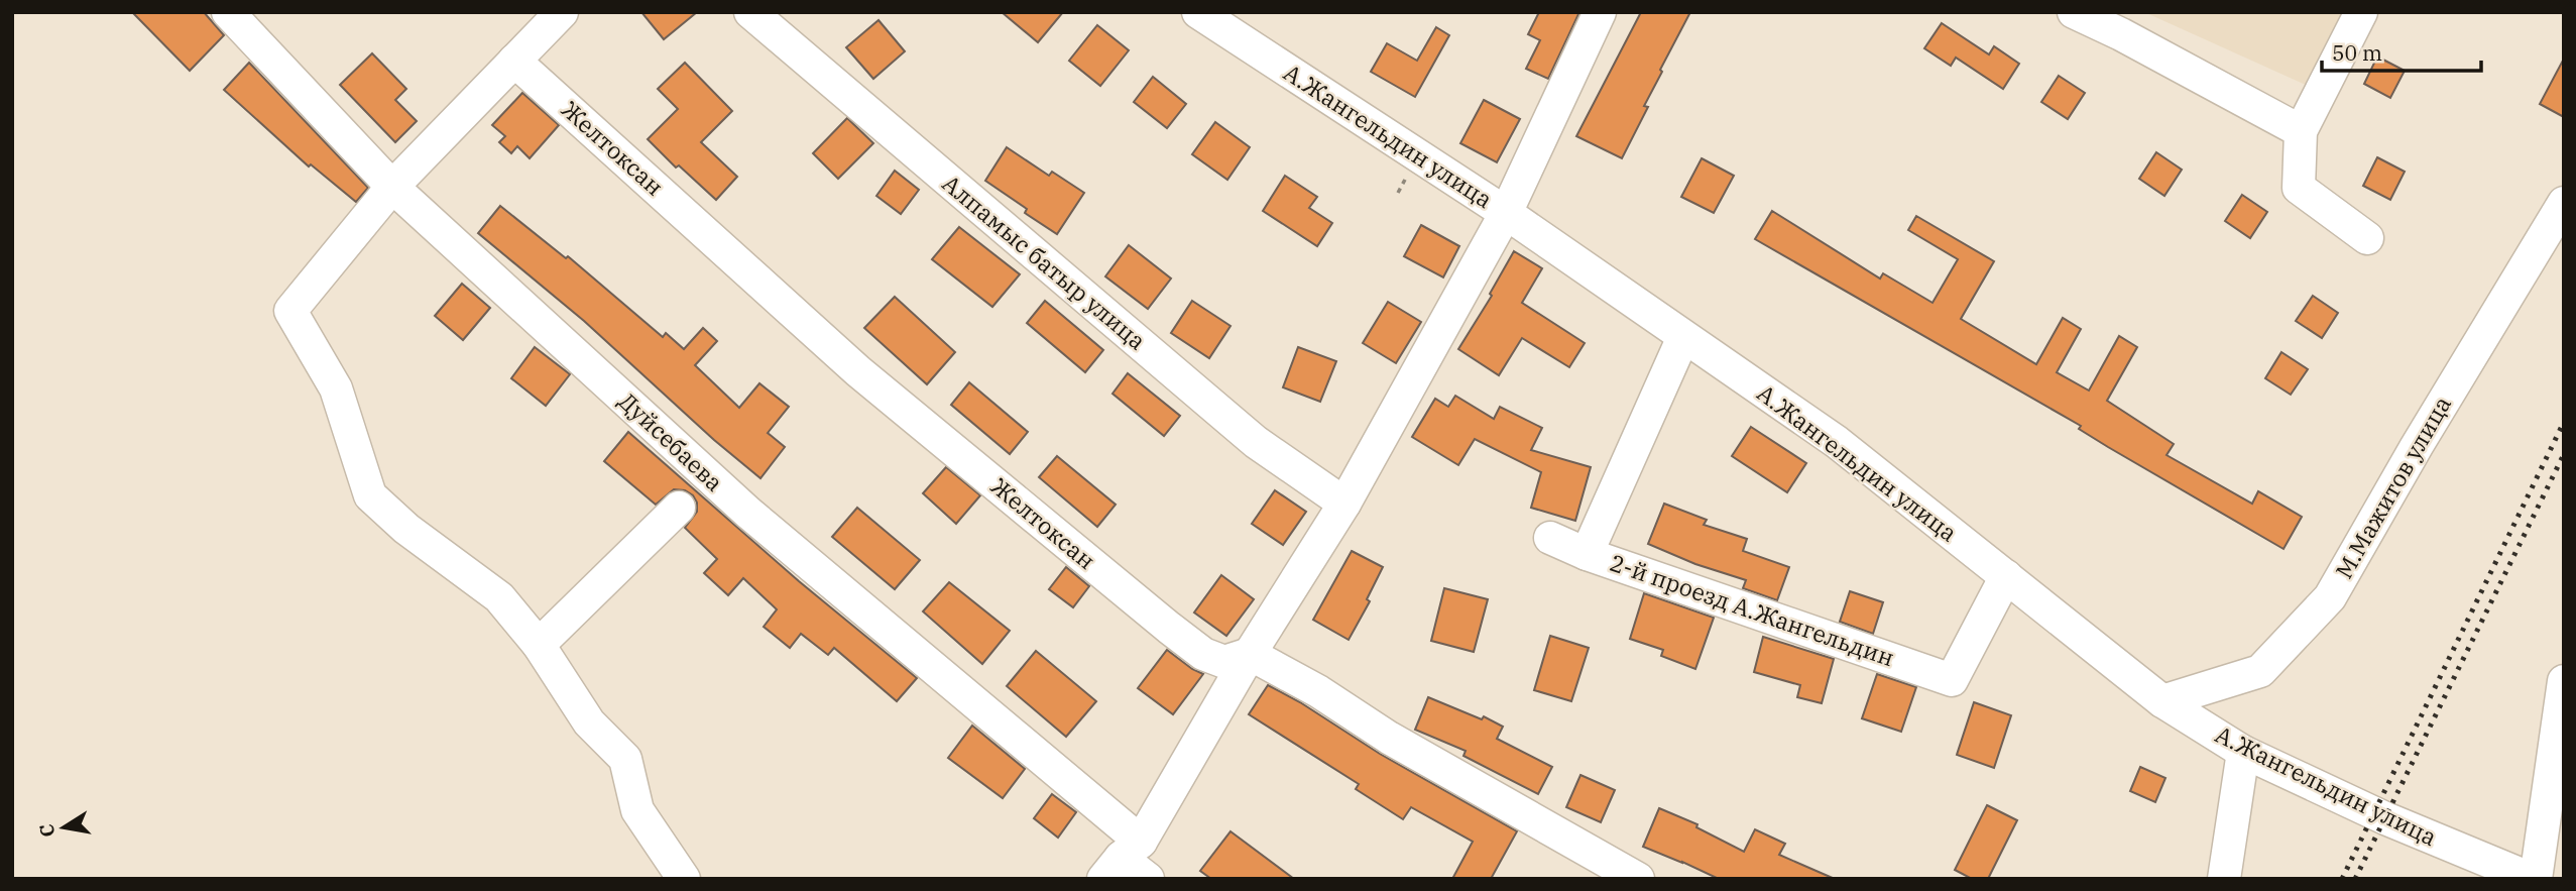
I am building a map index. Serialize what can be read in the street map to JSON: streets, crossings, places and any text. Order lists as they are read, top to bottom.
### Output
{
  "streets": {
    "street": [
      "А.Жангельдин улица",
      "Желтоксан",
      "Алпамыс батыр улица",
      "Дуйсебаева",
      "М.Мажитов улица",
      "2-й проезд А.Жангельдин"
    ]
  },
  "crossings": [
    ["А.Жангельдин улица", "М.Мажитов улица"],
    ["А.Жангельдин улица", "2-й проезд А.Жангельдин"]
  ],
  "scale_bar": "50 m",
  "north": "left"
}
